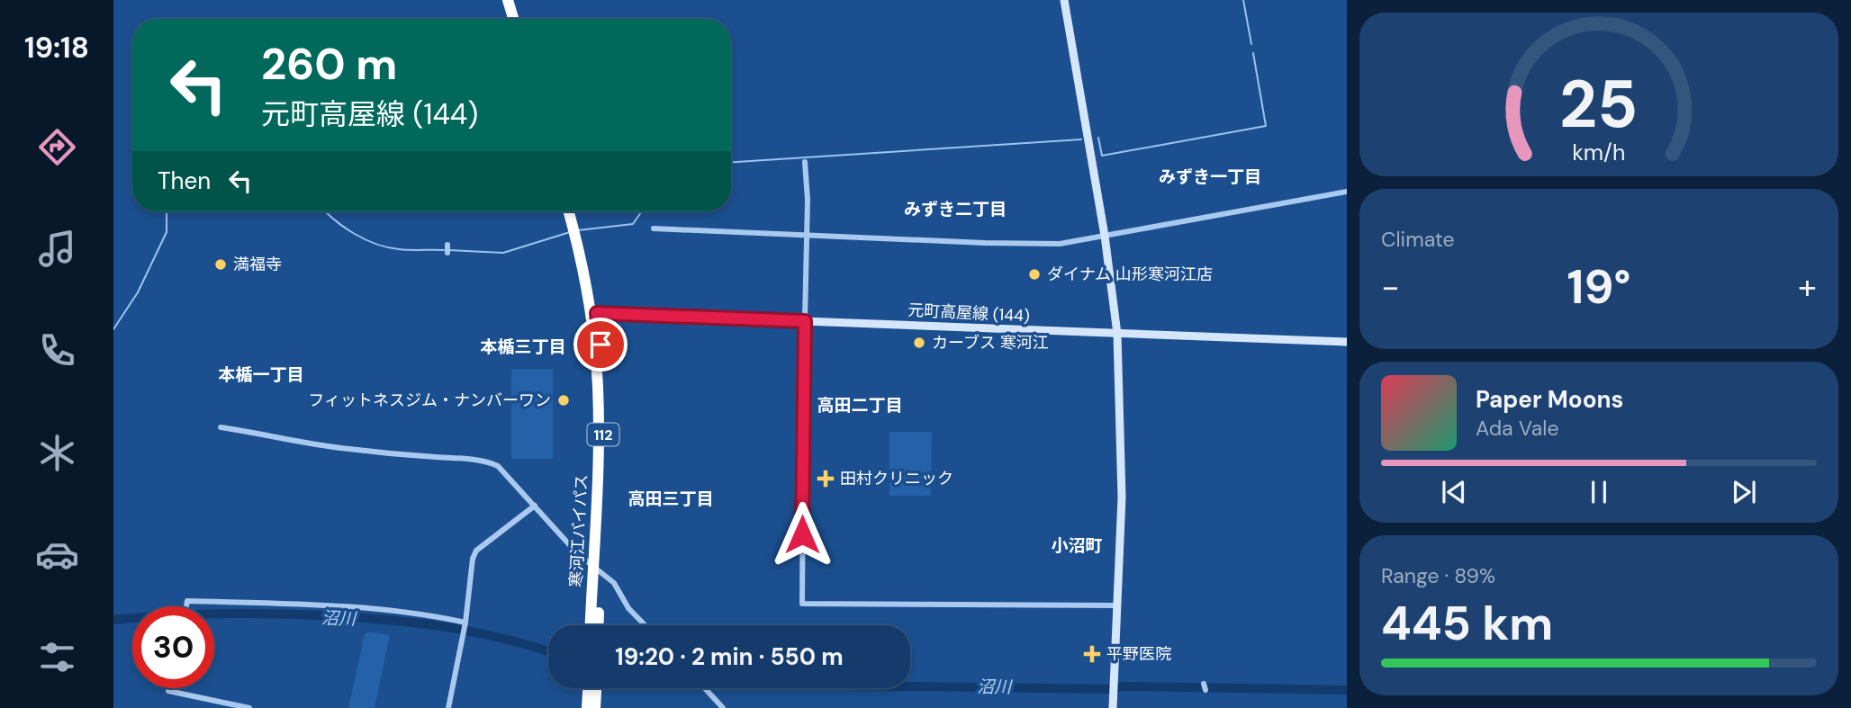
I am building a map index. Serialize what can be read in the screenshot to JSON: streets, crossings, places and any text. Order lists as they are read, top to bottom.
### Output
{
  "streets": {
    "highway": ["112", "寒河江バイパス"],
    "main road": ["元町高屋線 (144)"]
  },
  "crossings": [
    ["元町高屋線 (144)", "寒河江バイパス"]
  ],
  "districts": [
    "みずき一丁目",
    "みずき二丁目",
    "本楯三丁目",
    "本楯一丁目",
    "高田二丁目",
    "高田三丁目",
    "小沼町"
  ],
  "water": ["沼川"],
  "places": {
    "other": [
      "満福寺",
      "ダイナム 山形寒河江店",
      "カーブス 寒河江",
      "フィットネスジム・ナンバーワン"
    ],
    "health": ["田村クリニック", "平野医院"]
  },
  "page": {
    "tabs": "19:18",
    "turn": ["260 m", "元町高屋線 (144)"],
    "then": "Then",
    "tile": [
      "Climate",
      ["Range · 89%", "445 km"]
    ],
    "heat": ["−", "19°", "+"],
    "song": ["Paper Moons", "Ada Vale"],
    "limit": "30",
    "trip": "19:20 · 2 min · 550 m",
    "gauge": ["25", "km/h"]
  }
}
